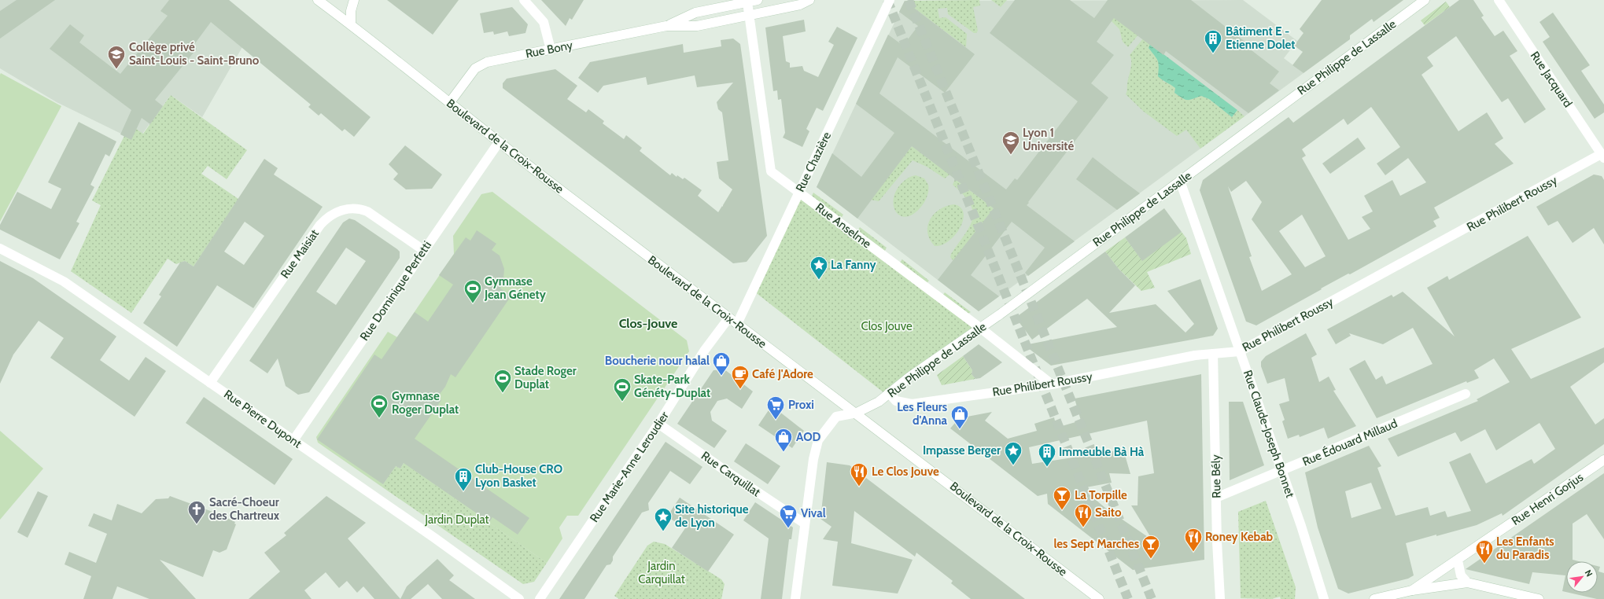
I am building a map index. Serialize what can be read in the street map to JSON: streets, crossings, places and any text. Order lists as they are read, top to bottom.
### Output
{
  "streets": {
    "street": [
      "Rue Bony",
      "Rue Philippe de Lassalle",
      "Rue Jacquard",
      "Boulevard de la Croix-Rousse",
      "Rue Chazière",
      "Rue Philibert Roussy",
      "Rue Anselme",
      "Rue Maisiat",
      "Rue Dominique Perfetti",
      "Rue Pierre Dupont",
      "Rue Claude-Joseph Bonnet",
      "Rue Édouard Millaud",
      "Rue Marie-Anne Leroudier",
      "Rue Carquillat",
      "Rue Bély",
      "Rue Henri Gorjus"
    ]
  },
  "crossings": [
    ["Rue Bony", "Boulevard de la Croix-Rousse"],
    ["Rue Bony", "Rue Anselme"],
    ["Rue Philippe de Lassalle", "Boulevard de la Croix-Rousse"],
    ["Rue Philippe de Lassalle", "Rue Philibert Roussy"],
    ["Rue Philippe de Lassalle", "Rue Anselme"],
    ["Rue Philippe de Lassalle", "Rue Claude-Joseph Bonnet"],
    ["Rue Philippe de Lassalle", "Rue Carquillat"],
    ["Rue Jacquard", "Rue Philibert Roussy"],
    ["Boulevard de la Croix-Rousse", "Rue Chazière"],
    ["Boulevard de la Croix-Rousse", "Rue Dominique Perfetti"],
    ["Boulevard de la Croix-Rousse", "Rue Marie-Anne Leroudier"],
    ["Rue Chazière", "Rue Anselme"],
    ["Rue Philibert Roussy", "Rue Anselme"],
    ["Rue Philibert Roussy", "Rue Claude-Joseph Bonnet"],
    ["Rue Philibert Roussy", "Rue Bély"],
    ["Rue Maisiat", "Rue Dominique Perfetti"],
    ["Rue Maisiat", "Rue Pierre Dupont"],
    ["Rue Dominique Perfetti", "Rue Pierre Dupont"],
    ["Rue Claude-Joseph Bonnet", "Rue Édouard Millaud"],
    ["Rue Édouard Millaud", "Rue Bély"],
    ["Rue Marie-Anne Leroudier", "Rue Carquillat"]
  ],
  "districts": ["Clos-Jouve"],
  "parks": ["Clos Jouve", "Jardin Duplat", "Jardin Carquillat"],
  "places": {
    "building": ["Bâtiment E - Etienne Dolet", "Immeuble Bà Hà", "Club-House CRO Lyon Basket"],
    "school or university": ["Collège privé Saint-Louis - Saint-Bruno", "Lyon 1 Université"],
    "place": ["La Fanny", "Impasse Berger", "Site historique de Lyon"],
    "sports": [
      "Gymnase Jean Génety",
      "Stade Roger Duplat",
      "Skate-Park Généty-Duplat",
      "Gymnase Roger Duplat"
    ],
    "shop": ["Boucherie nour halal", "Les Fleurs d'Anna", "AOD"],
    "cafe": ["Café J'Adore"],
    "supermarket": ["Proxi", "Vival"],
    "restaurant": [
      "Le Clos Jouve",
      "Saito",
      "Roney Kebab",
      "Les Enfants du Paradis"
    ],
    "bar": ["La Torpille", "les Sept Marches"],
    "church": ["Sacré-Choeur des Chartreux"]
  },
  "north": "top right"
}
